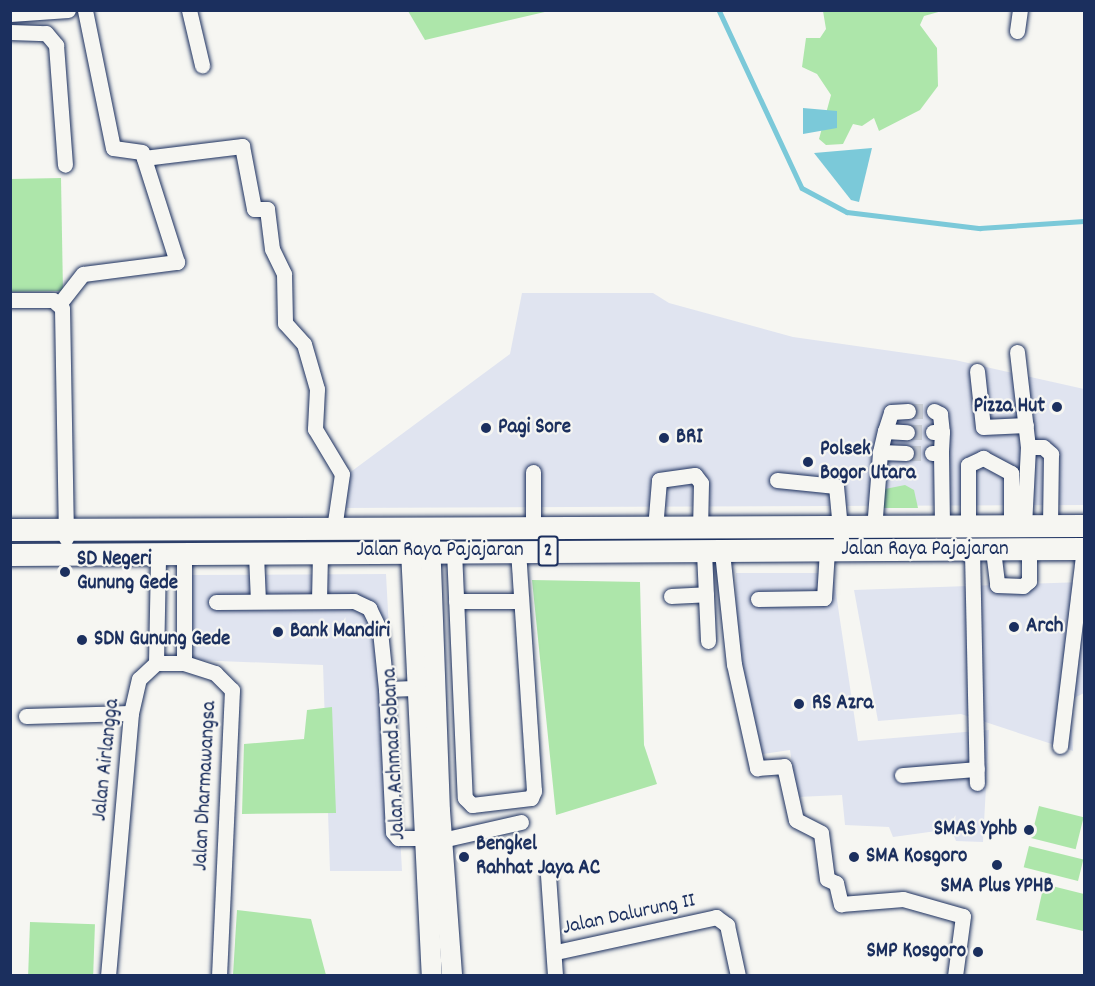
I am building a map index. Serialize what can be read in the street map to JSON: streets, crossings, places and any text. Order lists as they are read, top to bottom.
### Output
{
  "streets": {
    "highway": ["Jalan Raya Pajajaran", "2"],
    "main road": ["Jalan Achmad Sobana"],
    "street": ["Jalan Airlangga", "Jalan Dharmawangsa", "Jalan Dalurung II"]
  },
  "crossings": [
    ["Jalan Raya Pajajaran", "Jalan Achmad Sobana"],
    ["Jalan Airlangga", "Jalan Dharmawangsa"]
  ],
  "places": [
    "Pizza Hut",
    "Pagi Sore",
    "BRI",
    "Polsek Bogor Utara",
    "SD Negeri Gunung Gede",
    "Arch",
    "Bank Mandiri",
    "SDN Gunung Gede",
    "RS Azra",
    "SMAS Yphb",
    "Bengkel Rahhat Jaya AC",
    "SMA Kosgoro",
    "SMA Plus YPHB",
    "SMP Kosgoro"
  ]
}
